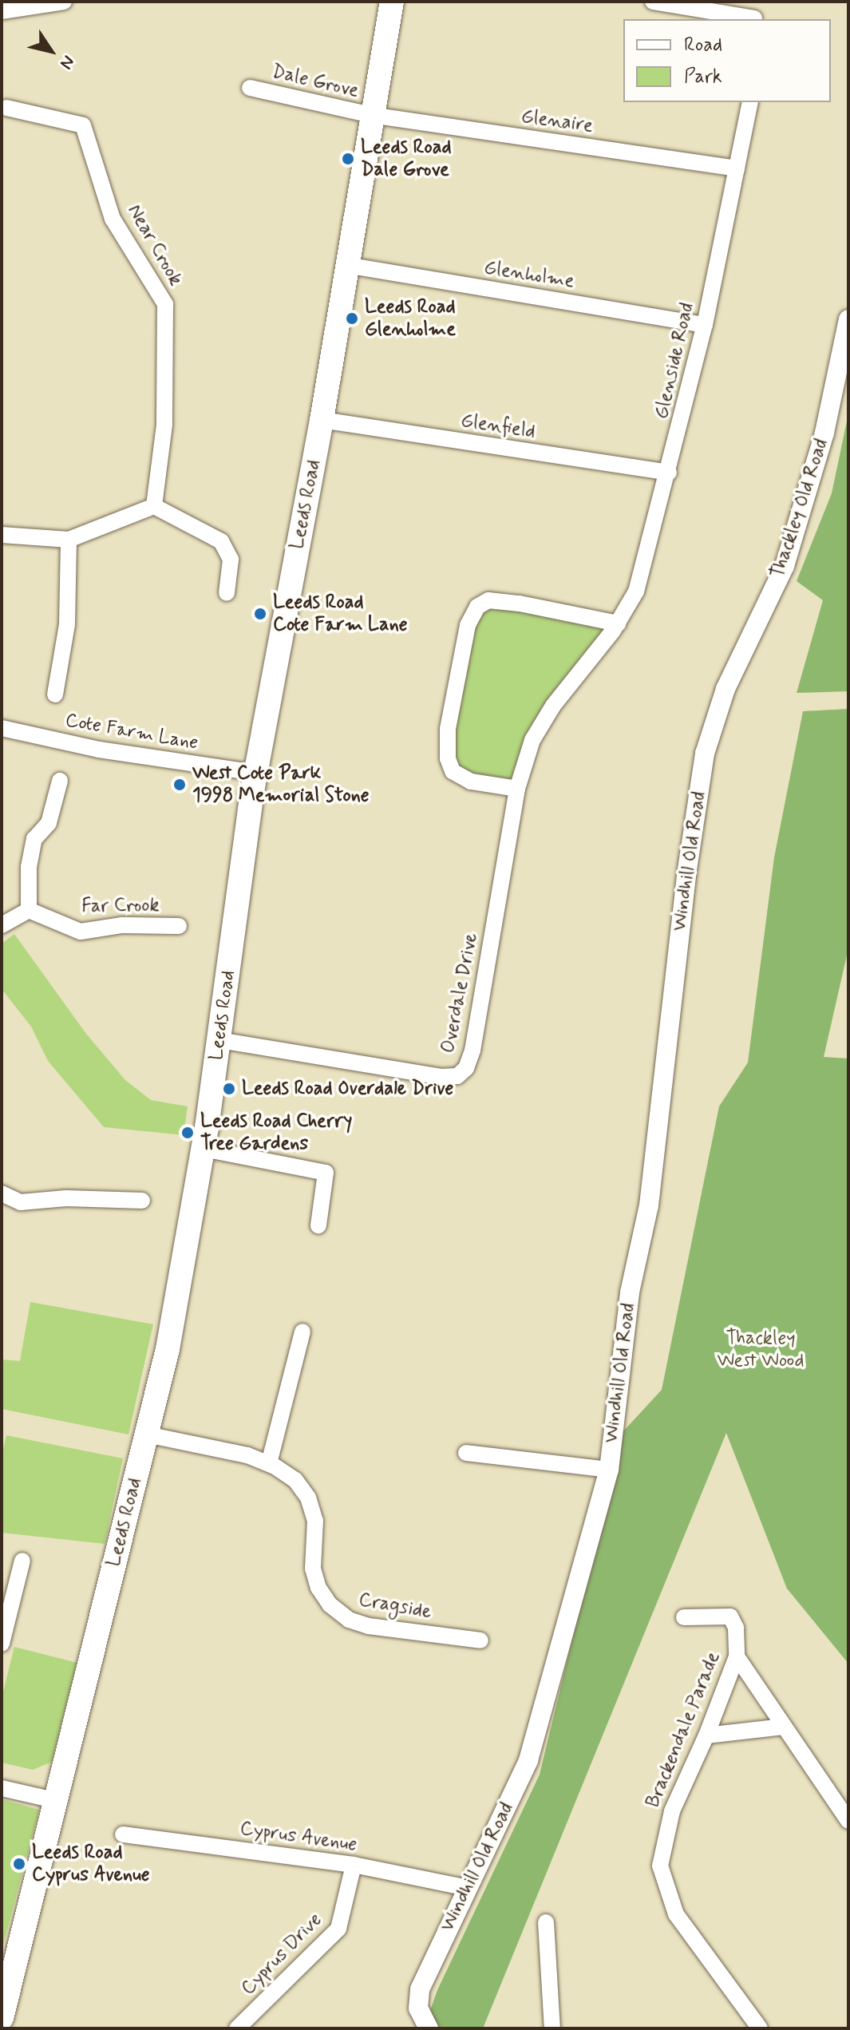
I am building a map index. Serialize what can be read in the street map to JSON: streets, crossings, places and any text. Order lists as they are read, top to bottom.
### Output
{
  "streets": {
    "main road": ["Leeds Road"],
    "street": [
      "Dale Grove",
      "Glenaire",
      "Near Crook",
      "Glenholme",
      "Glenside Road",
      "Glenfield",
      "Thackley Old Road",
      "Cote Farm Lane",
      "Windhill Old Road",
      "Far Crook",
      "Overdale Drive",
      "Cragside",
      "Brackendale Parade",
      "Cyprus Avenue",
      "Cyprus Drive"
    ]
  },
  "crossings": [
    ["Dale Grove", "Glenaire"],
    ["Dale Grove", "Leeds Road"],
    ["Glenaire", "Glenside Road"],
    ["Glenaire", "Leeds Road"],
    ["Glenholme", "Glenside Road"],
    ["Glenholme", "Leeds Road"],
    ["Glenside Road", "Glenfield"],
    ["Glenside Road", "Overdale Drive"],
    ["Glenfield", "Leeds Road"],
    ["Leeds Road", "Cote Farm Lane"],
    ["Leeds Road", "Overdale Drive"],
    ["Leeds Road", "Cragside"],
    ["Thackley Old Road", "Windhill Old Road"],
    ["Windhill Old Road", "Cyprus Avenue"],
    ["Cyprus Avenue", "Cyprus Drive"]
  ],
  "parks": ["Thackley West Wood"],
  "places": [
    "Leeds Road Dale Grove",
    "Leeds Road Glenholme",
    "Leeds Road Cote Farm Lane",
    "West Cote Park 1998 Memorial Stone",
    "Leeds Road Overdale Drive",
    "Leeds Road Cherry Tree Gardens",
    "Leeds Road Cyprus Avenue"
  ],
  "legend": ["Road", "Park"],
  "north": "bottom right"
}
